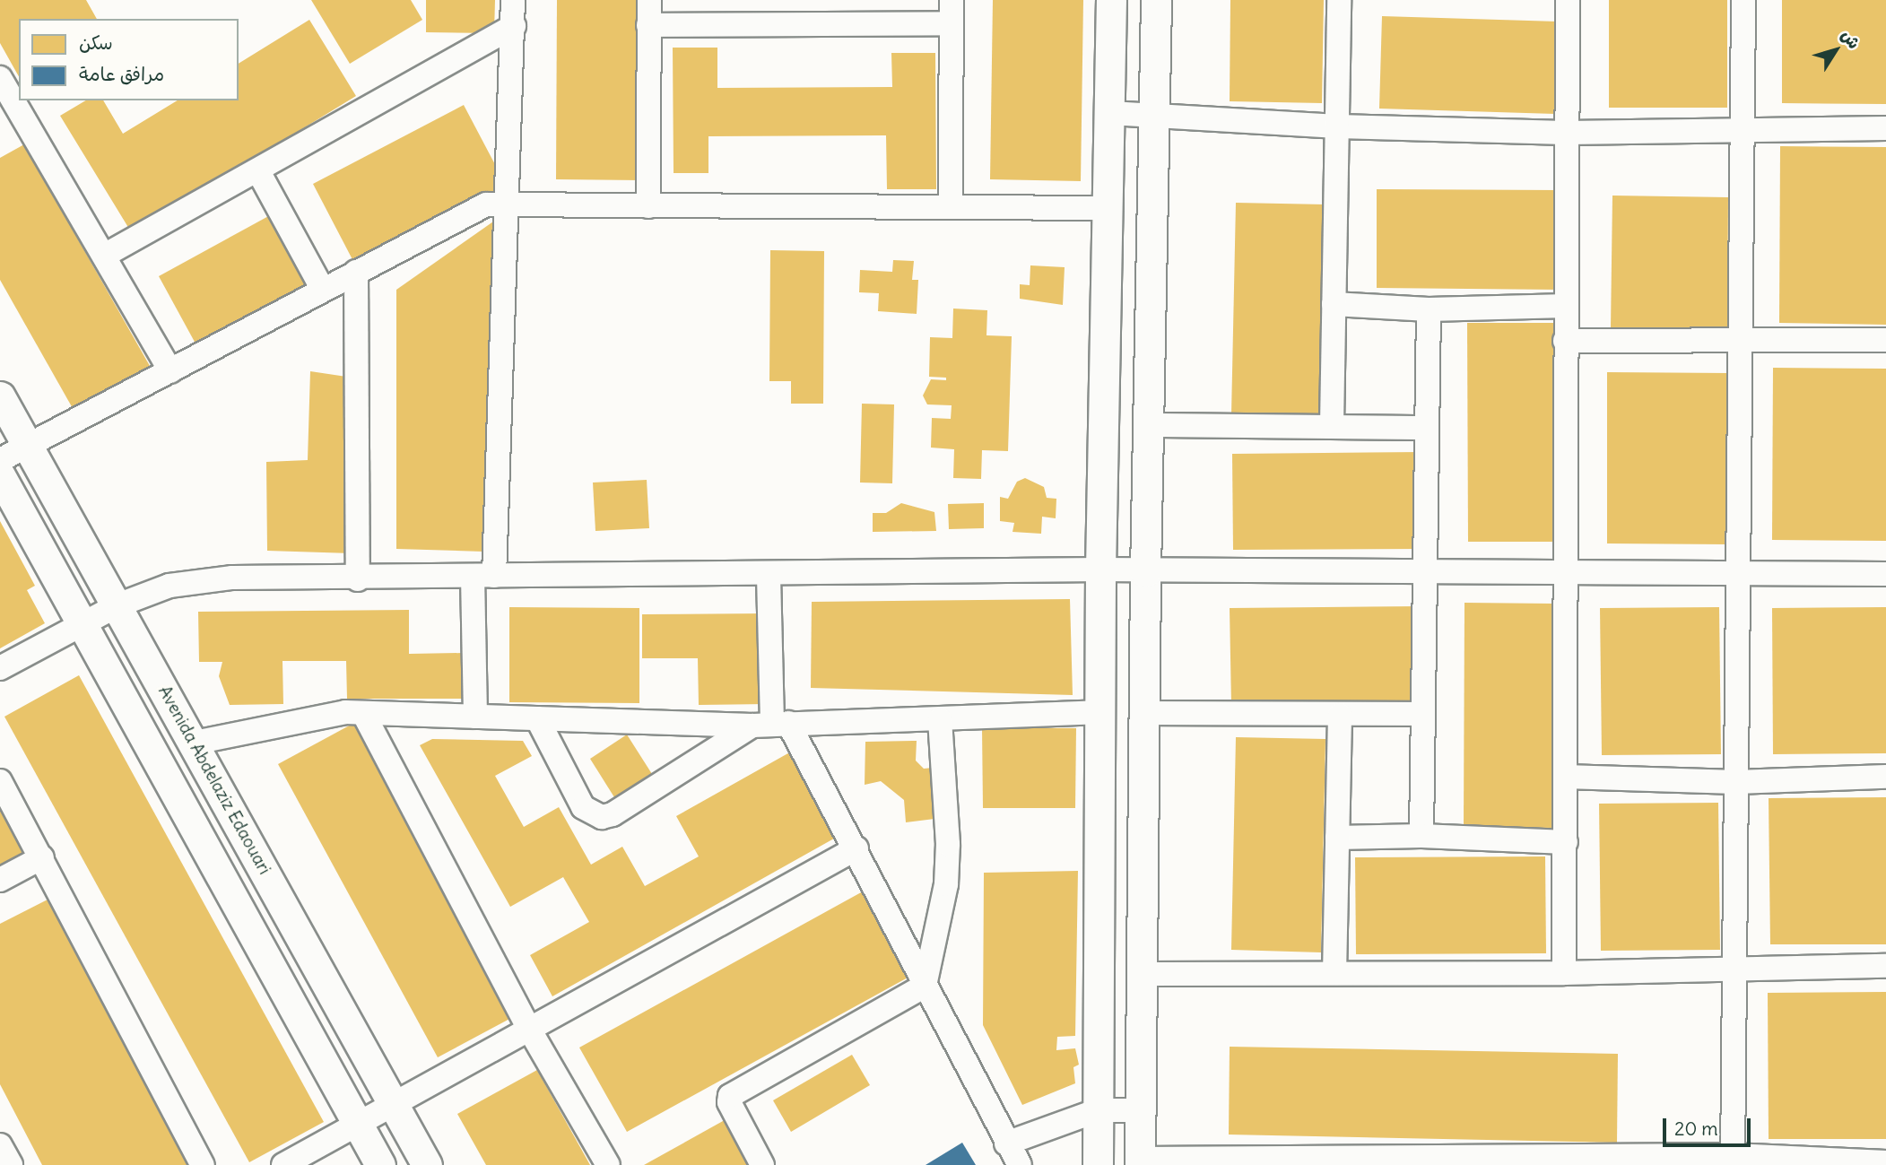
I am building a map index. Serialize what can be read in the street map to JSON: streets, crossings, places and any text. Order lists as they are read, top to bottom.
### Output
{
  "streets": {
    "street": ["Avenida Abdelaziz Edaouari"]
  },
  "legend": ["سكن", "مرافق عامة"],
  "scale_bar": "20 m",
  "north": "top right"
}
